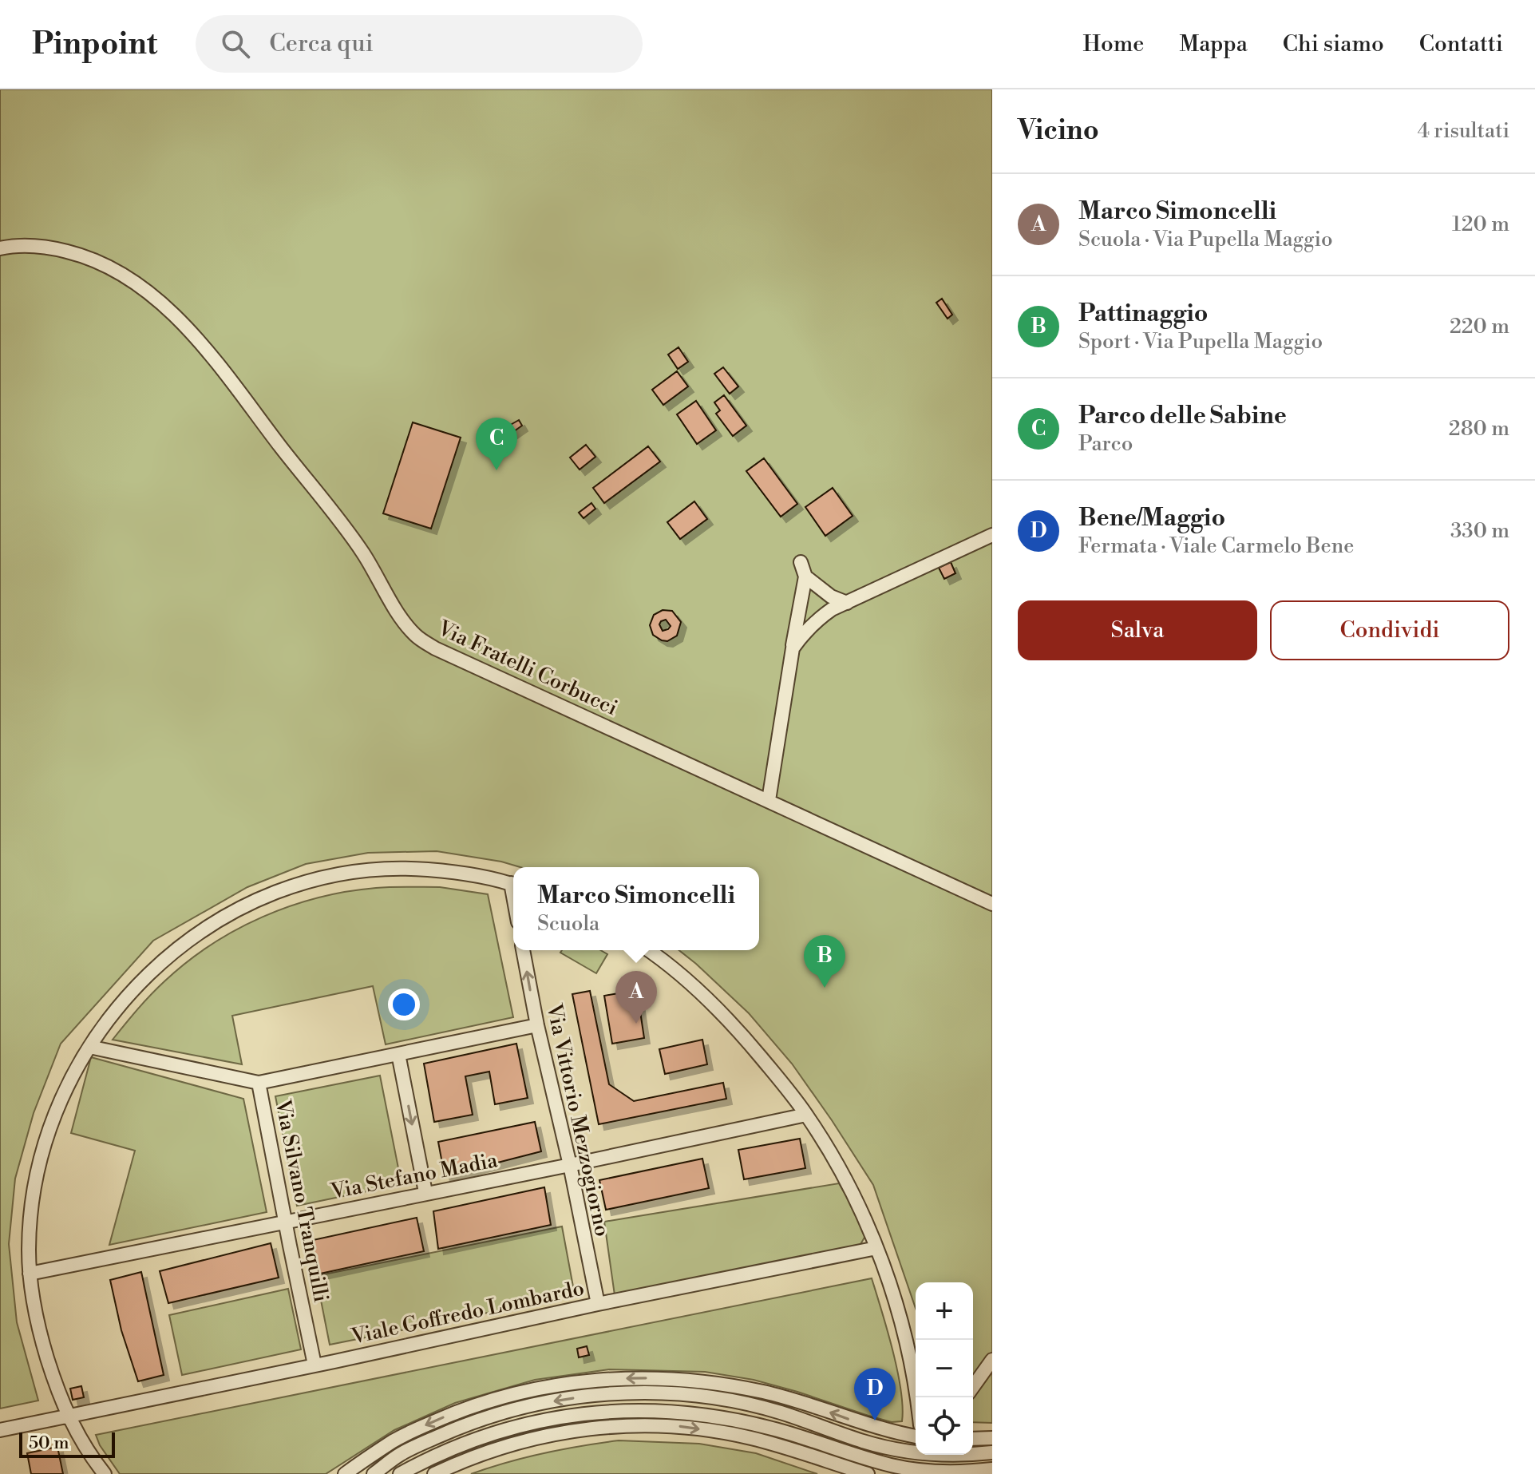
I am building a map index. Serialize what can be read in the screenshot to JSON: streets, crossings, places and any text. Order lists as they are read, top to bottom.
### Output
{
  "streets": {
    "street": [
      "Via Fratelli Corbucci",
      "Via Vittorio Mezzogiorno",
      "Via Stefano Madia",
      "Via Silvano Tranquilli",
      "Viale Goffredo Lombardo"
    ]
  },
  "crossings": [
    ["Via Vittorio Mezzogiorno", "Via Stefano Madia"],
    ["Via Vittorio Mezzogiorno", "Viale Goffredo Lombardo"],
    ["Via Stefano Madia", "Via Silvano Tranquilli"],
    ["Via Silvano Tranquilli", "Viale Goffredo Lombardo"]
  ],
  "scale_bar": "50 m",
  "page": {
    "header": "Pinpoint",
    "search": "Cerca qui",
    "nav": [
      "Home",
      "Mappa",
      "Chi siamo",
      "Contatti"
    ],
    "heading": ["Vicino", "4 risultati"],
    "list": [
      {
        "mark": "A",
        "name": "Marco Simoncelli",
        "note": "Scuola · Via Pupella Maggio",
        "value": "120 m"
      },
      {
        "mark": "B",
        "name": "Pattinaggio",
        "note": "Sport · Via Pupella Maggio",
        "value": "220 m"
      },
      {
        "mark": "C",
        "name": "Parco delle Sabine",
        "note": "Parco",
        "value": "280 m"
      },
      {
        "mark": "D",
        "name": "Bene/Maggio",
        "note": "Fermata · Viale Carmelo Bene",
        "value": "330 m"
      }
    ],
    "pins": [
      "C",
      "B",
      "A",
      "D"
    ],
    "buttons": ["Salva", "Condividi"],
    "popup": ["Marco Simoncelli", "Scuola"],
    "map_buttons": ["+", "−"],
    "scale": "50 m"
  }
}
